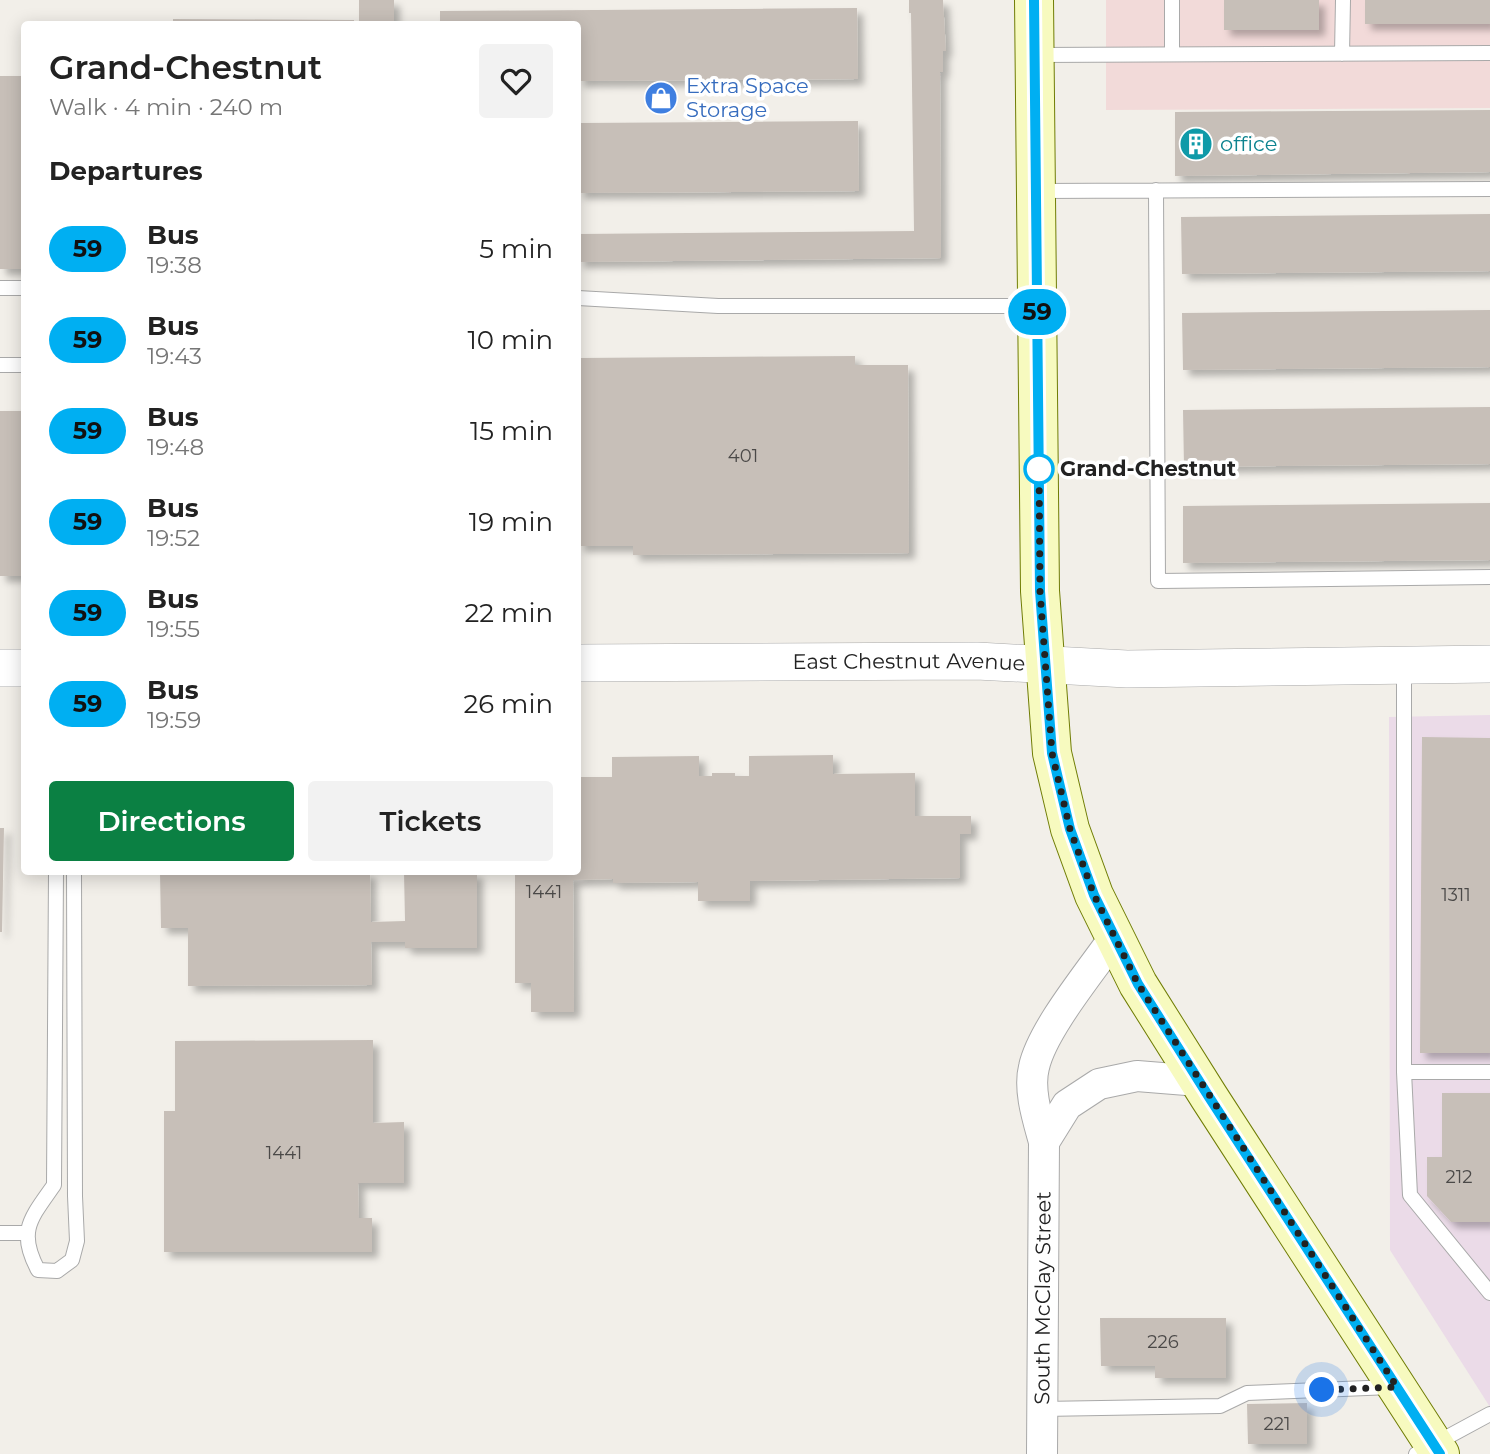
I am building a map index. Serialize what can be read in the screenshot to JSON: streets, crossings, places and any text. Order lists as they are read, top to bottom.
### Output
{
  "streets": {
    "street": ["East Chestnut Avenue", "South McClay Street"]
  },
  "places": {
    "shop": ["Extra Space Storage"],
    "building": ["office"],
    "other": ["Grand-Chestnut"]
  },
  "lines": ["bus line 59"],
  "house_numbers": [
    "401",
    "1441",
    "1311",
    "1441",
    "212",
    "226",
    "221"
  ],
  "page": {
    "on_map": "59",
    "heading": [
      ["Grand-Chestnut", "Walk · 4 min · 240 m"],
      "Departures"
    ],
    "list": [
      {
        "mark": "59",
        "name": "Bus",
        "note": "19:38",
        "value": "5 min"
      },
      {
        "mark": "59",
        "name": "Bus",
        "note": "19:43",
        "value": "10 min"
      },
      {
        "mark": "59",
        "name": "Bus",
        "note": "19:48",
        "value": "15 min"
      },
      {
        "mark": "59",
        "name": "Bus",
        "note": "19:52",
        "value": "19 min"
      },
      {
        "mark": "59",
        "name": "Bus",
        "note": "19:55",
        "value": "22 min"
      },
      {
        "mark": "59",
        "name": "Bus",
        "note": "19:59",
        "value": "26 min"
      }
    ],
    "buttons": ["Directions", "Tickets"]
  }
}
